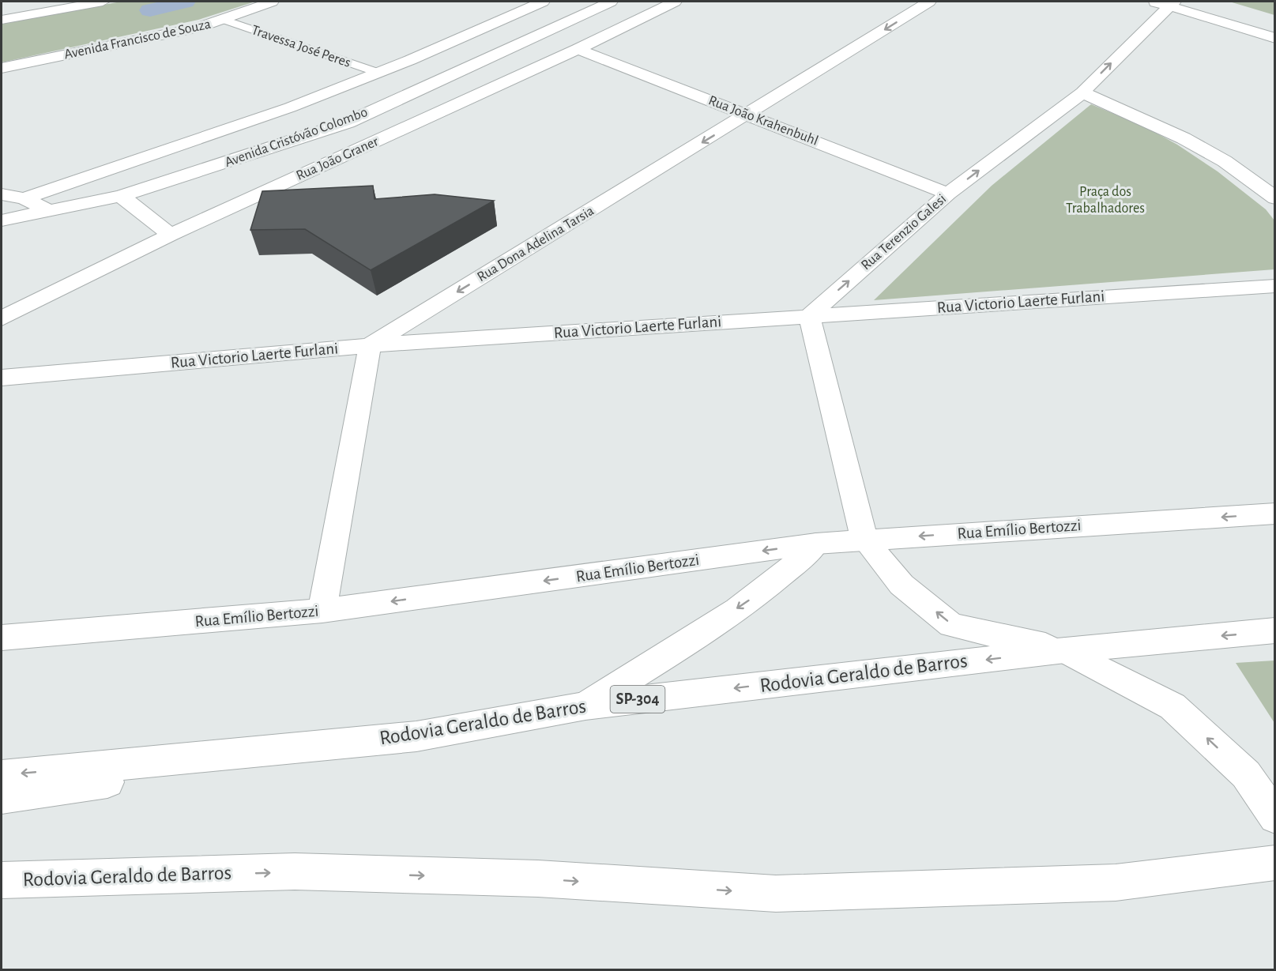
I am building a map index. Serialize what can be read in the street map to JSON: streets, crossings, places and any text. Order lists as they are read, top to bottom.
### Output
{
  "streets": {
    "main road": [
      "Avenida Francisco de Souza",
      "Rua João Krahenbuhl",
      "Avenida Cristóvão Colombo",
      "Rua João Graner",
      "Rua Terenzio Galesi",
      "Rua Dona Adelina Tarsia",
      "Rua Victorio Laerte Furlani",
      "Rua Emílio Bertozzi",
      "Rodovia Geraldo de Barros",
      "SP-304"
    ],
    "lane": ["Travessa José Peres"]
  },
  "crossings": [
    ["Avenida Francisco de Souza", "Travessa José Peres"],
    ["Travessa José Peres", "Avenida Cristóvão Colombo"],
    ["Rua João Krahenbuhl", "Rua João Graner"],
    ["Rua João Krahenbuhl", "Rua Terenzio Galesi"],
    ["Rua João Krahenbuhl", "Rua Dona Adelina Tarsia"],
    ["Rua Terenzio Galesi", "Rua Victorio Laerte Furlani"],
    ["Rua Dona Adelina Tarsia", "Rua Victorio Laerte Furlani"]
  ],
  "one_way": ["Rua Terenzio Galesi", "Rua Dona Adelina Tarsia", "Rua Emílio Bertozzi"],
  "parks": ["Praça dos Trabalhadores"]
}
